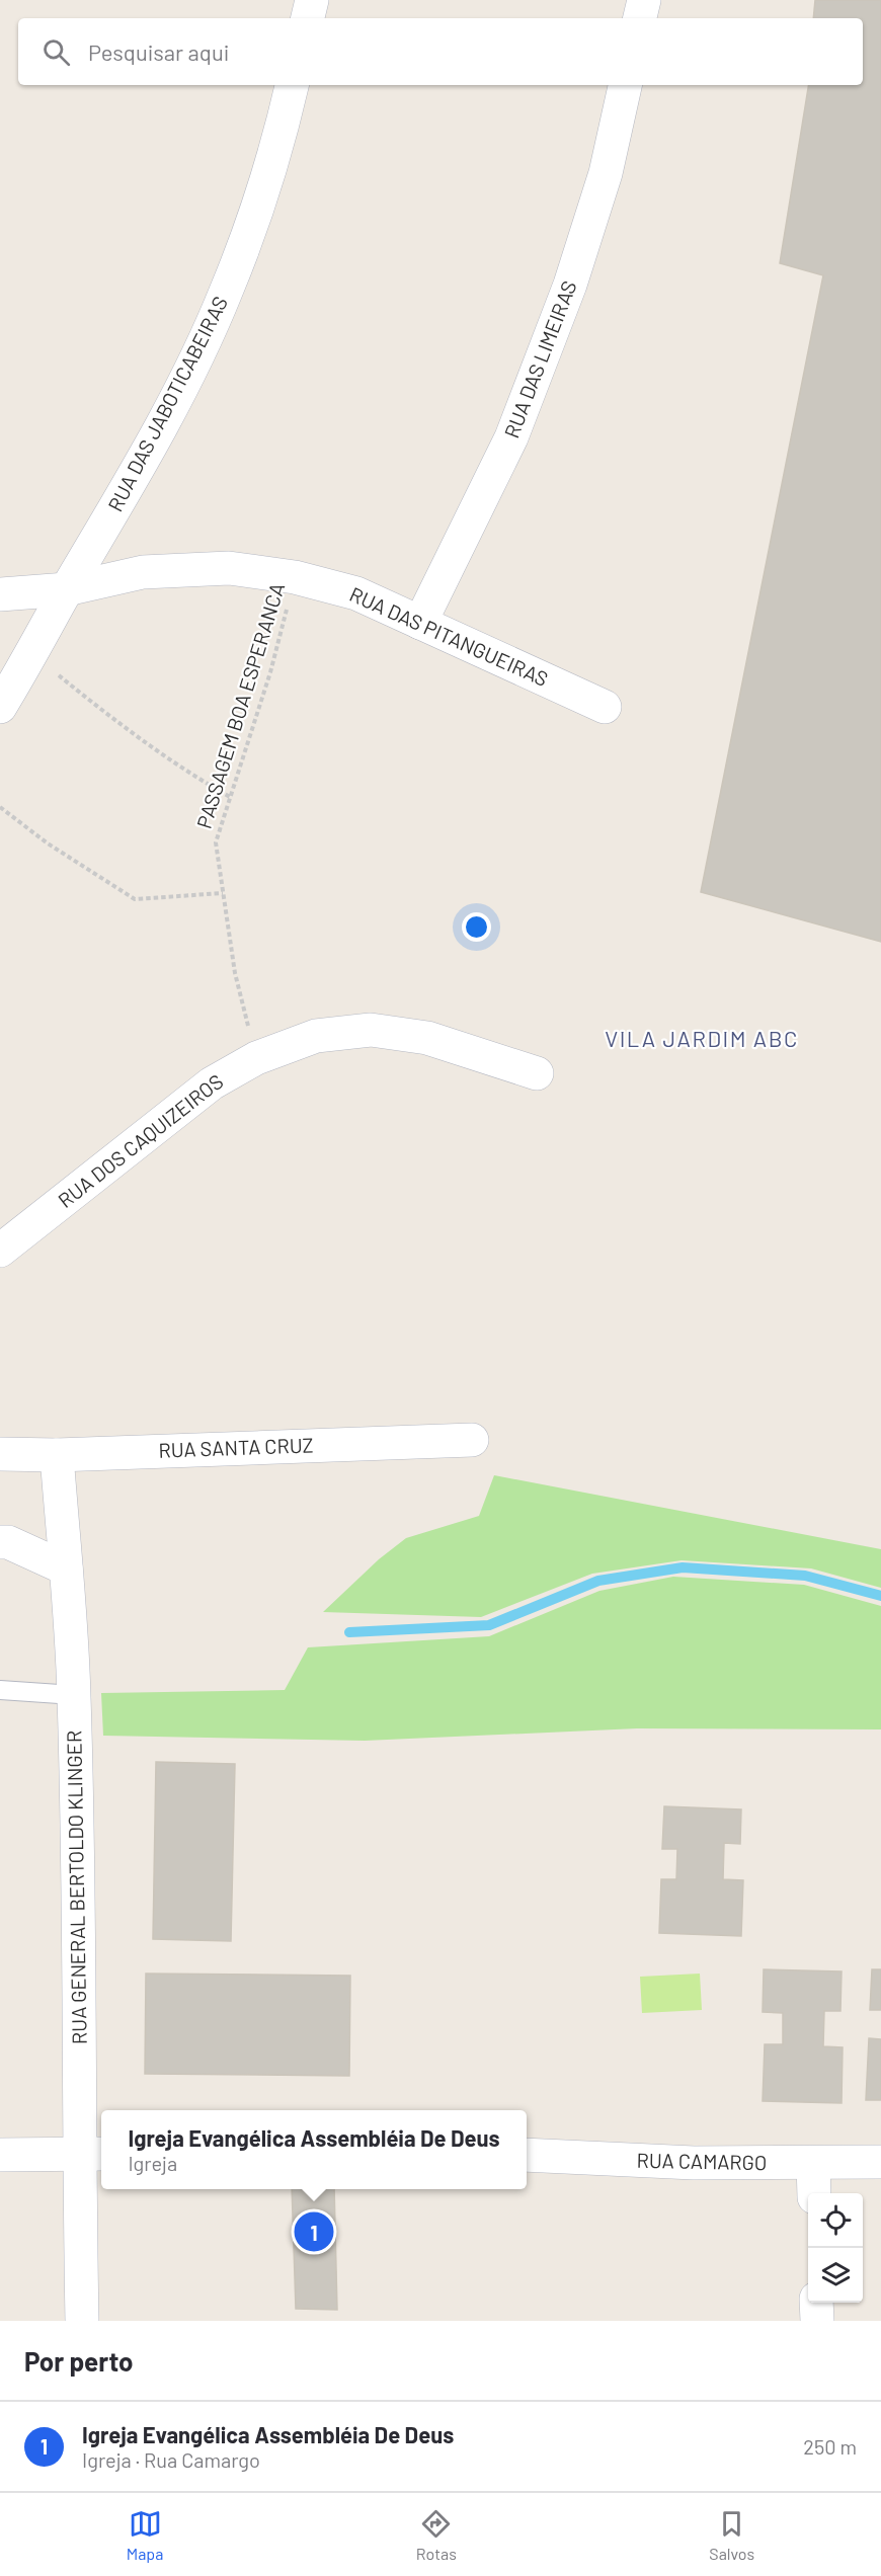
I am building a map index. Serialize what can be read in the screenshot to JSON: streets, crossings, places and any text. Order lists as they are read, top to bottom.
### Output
{
  "streets": {
    "street": [
      "RUA DAS LIMEIRAS",
      "RUA DAS JABOTICABEIRAS",
      "RUA DAS PITANGUEIRAS",
      "RUA DOS CAQUIZEIROS",
      "RUA SANTA CRUZ",
      "RUA GENERAL BERTOLDO KLINGER",
      "RUA CAMARGO"
    ],
    "path": ["PASSAGEM BOA ESPERANCA"]
  },
  "crossings": [
    ["RUA DAS LIMEIRAS", "RUA DAS PITANGUEIRAS"],
    ["RUA DAS JABOTICABEIRAS", "RUA DAS PITANGUEIRAS"],
    ["RUA DAS PITANGUEIRAS", "PASSAGEM BOA ESPERANCA"],
    ["PASSAGEM BOA ESPERANCA", "RUA DOS CAQUIZEIROS"],
    ["RUA SANTA CRUZ", "RUA GENERAL BERTOLDO KLINGER"]
  ],
  "districts": ["VILA JARDIM ABC"],
  "page": {
    "search": "Pesquisar aqui",
    "popup": ["Igreja Evangélica Assembléia De Deus", "Igreja"],
    "pins": "1",
    "heading": "Por perto",
    "list": [
      {
        "mark": "1",
        "name": "Igreja Evangélica Assembléia De Deus",
        "note": "Igreja · Rua Camargo",
        "value": "250 m"
      }
    ],
    "nav": ["Mapa", "Rotas", "Salvos"]
  }
}
